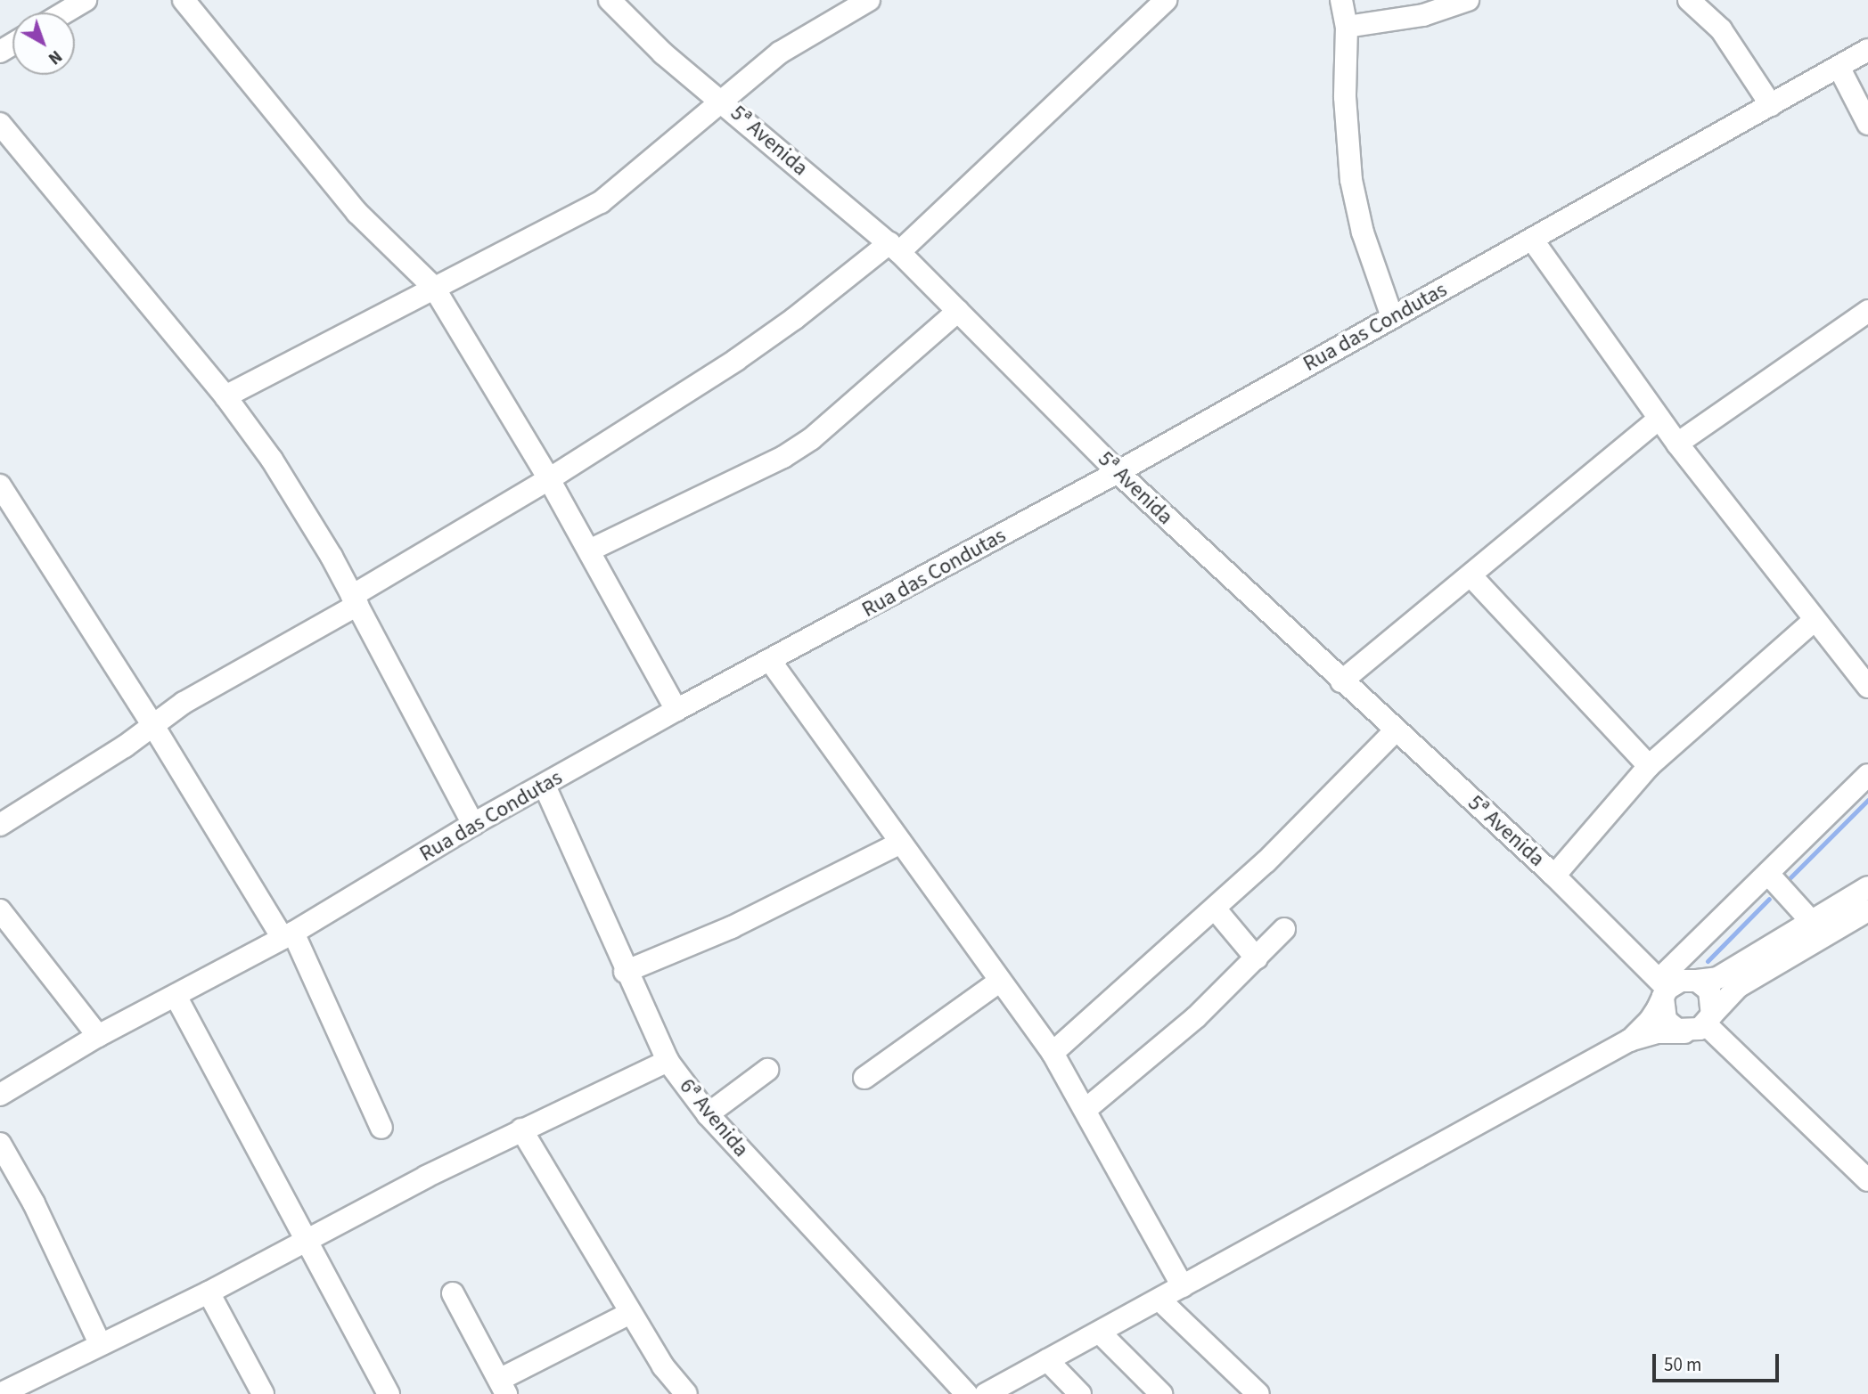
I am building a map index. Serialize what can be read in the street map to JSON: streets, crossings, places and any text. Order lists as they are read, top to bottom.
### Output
{
  "streets": {
    "street": ["5ª Avenida", "Rua das Condutas", "6ª Avenida"]
  },
  "crossings": [
    ["5ª Avenida", "Rua das Condutas"],
    ["Rua das Condutas", "6ª Avenida"]
  ],
  "scale_bar": "50 m",
  "north": "bottom right"
}
